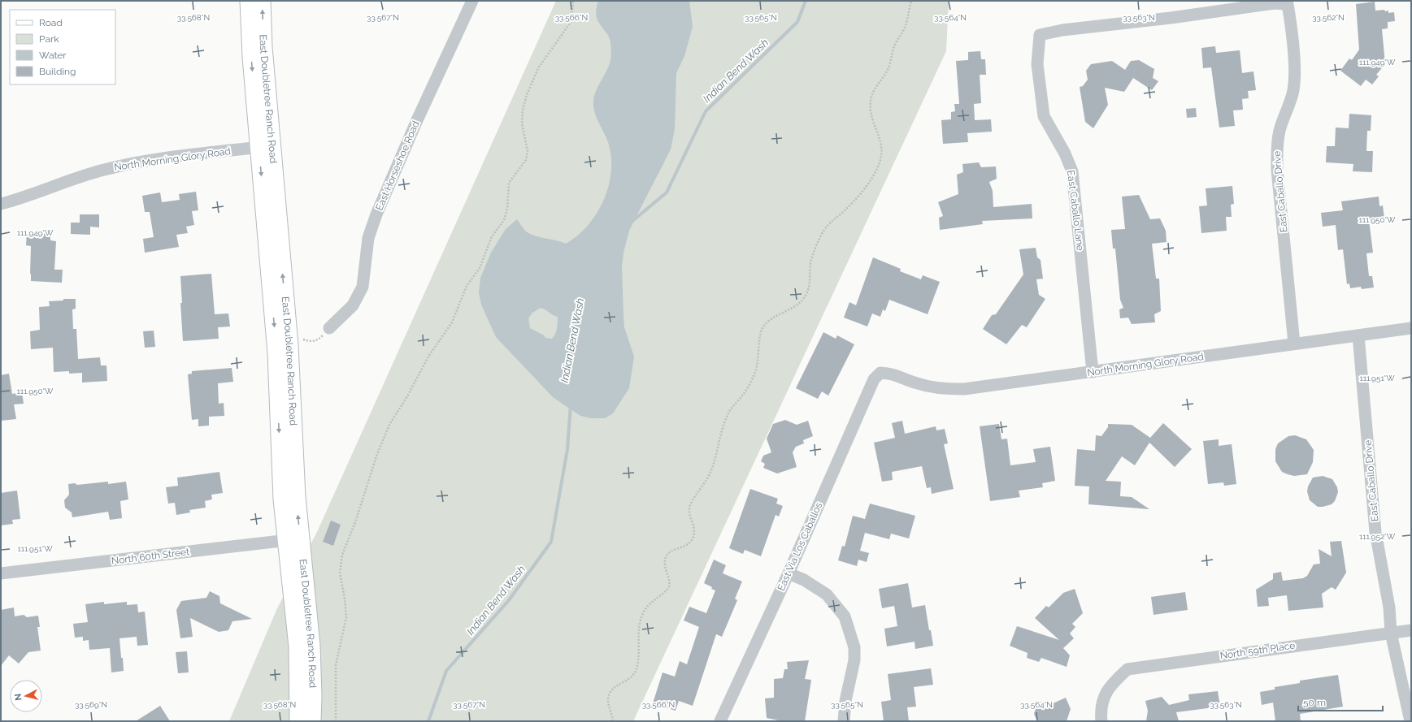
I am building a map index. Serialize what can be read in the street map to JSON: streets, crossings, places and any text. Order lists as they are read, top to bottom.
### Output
{
  "streets": {
    "main road": ["East Doubletree Ranch Road"],
    "street": [
      "North Morning Glory Road",
      "East Horseshoe Road",
      "East Caballo Drive",
      "East Caballo Lane",
      "East Via Los Caballos",
      "North 60th Street",
      "North 59th Place"
    ]
  },
  "crossings": [
    ["East Doubletree Ranch Road", "North Morning Glory Road"],
    ["East Doubletree Ranch Road", "North 60th Street"],
    ["North Morning Glory Road", "East Caballo Drive"],
    ["North Morning Glory Road", "East Caballo Lane"],
    ["North Morning Glory Road", "East Via Los Caballos"],
    ["East Caballo Drive", "East Caballo Lane"],
    ["East Caballo Drive", "North 59th Place"]
  ],
  "water": ["Indian Bend Wash"],
  "legend": [
    "Road",
    "Park",
    "Water",
    "Building"
  ],
  "scale_bar": "50 m",
  "north": "left",
  "coordinates": [
    "33.568°N",
    "33.567°N",
    "33.566°N",
    "33.565°N",
    "33.564°N",
    "33.563°N",
    "33.562°N",
    "111.949°W",
    "111.950°W",
    "111.951°W",
    "111.952°W",
    "33.569°N"
  ]
}
